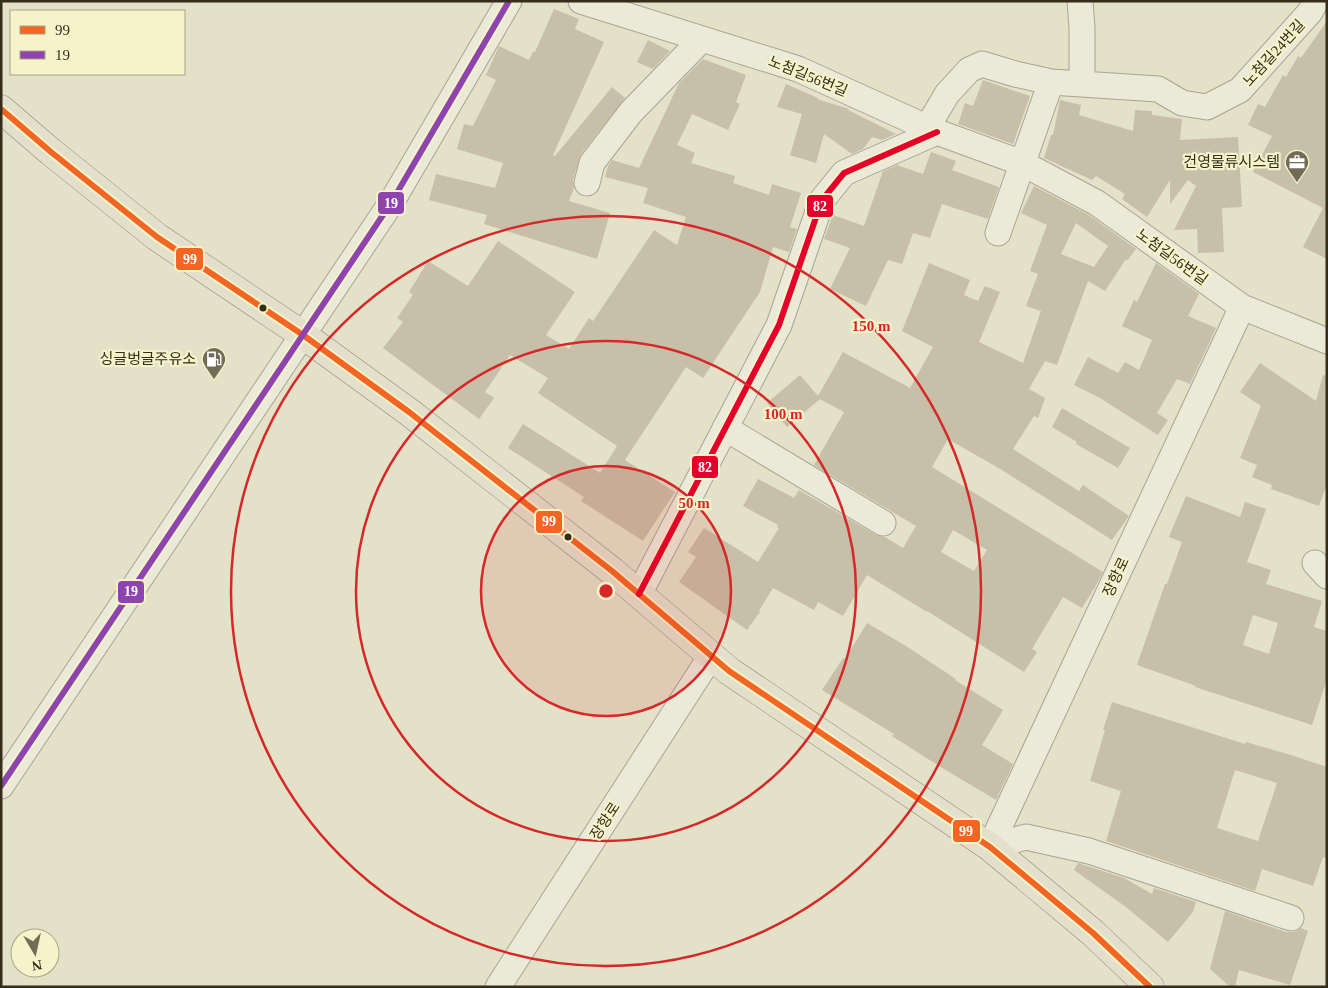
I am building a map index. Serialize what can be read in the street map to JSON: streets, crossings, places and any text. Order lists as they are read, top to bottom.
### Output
{
  "streets": {
    "street": ["노첨길24번길", "노첨길56번길", "장항로"]
  },
  "crossings": [
    ["노첨길24번길", "노첨길56번길"],
    ["노첨길56번길", "장항로"]
  ],
  "places": {
    "office": ["건영물류시스템"],
    "fuel station": ["싱글벙글주유소"]
  },
  "lines": ["transit line 19", "transit line 99", "transit line 82"],
  "legend": ["99", "19"],
  "north": "bottom",
  "rings": ["150 m", "100 m", "50 m"]
}
